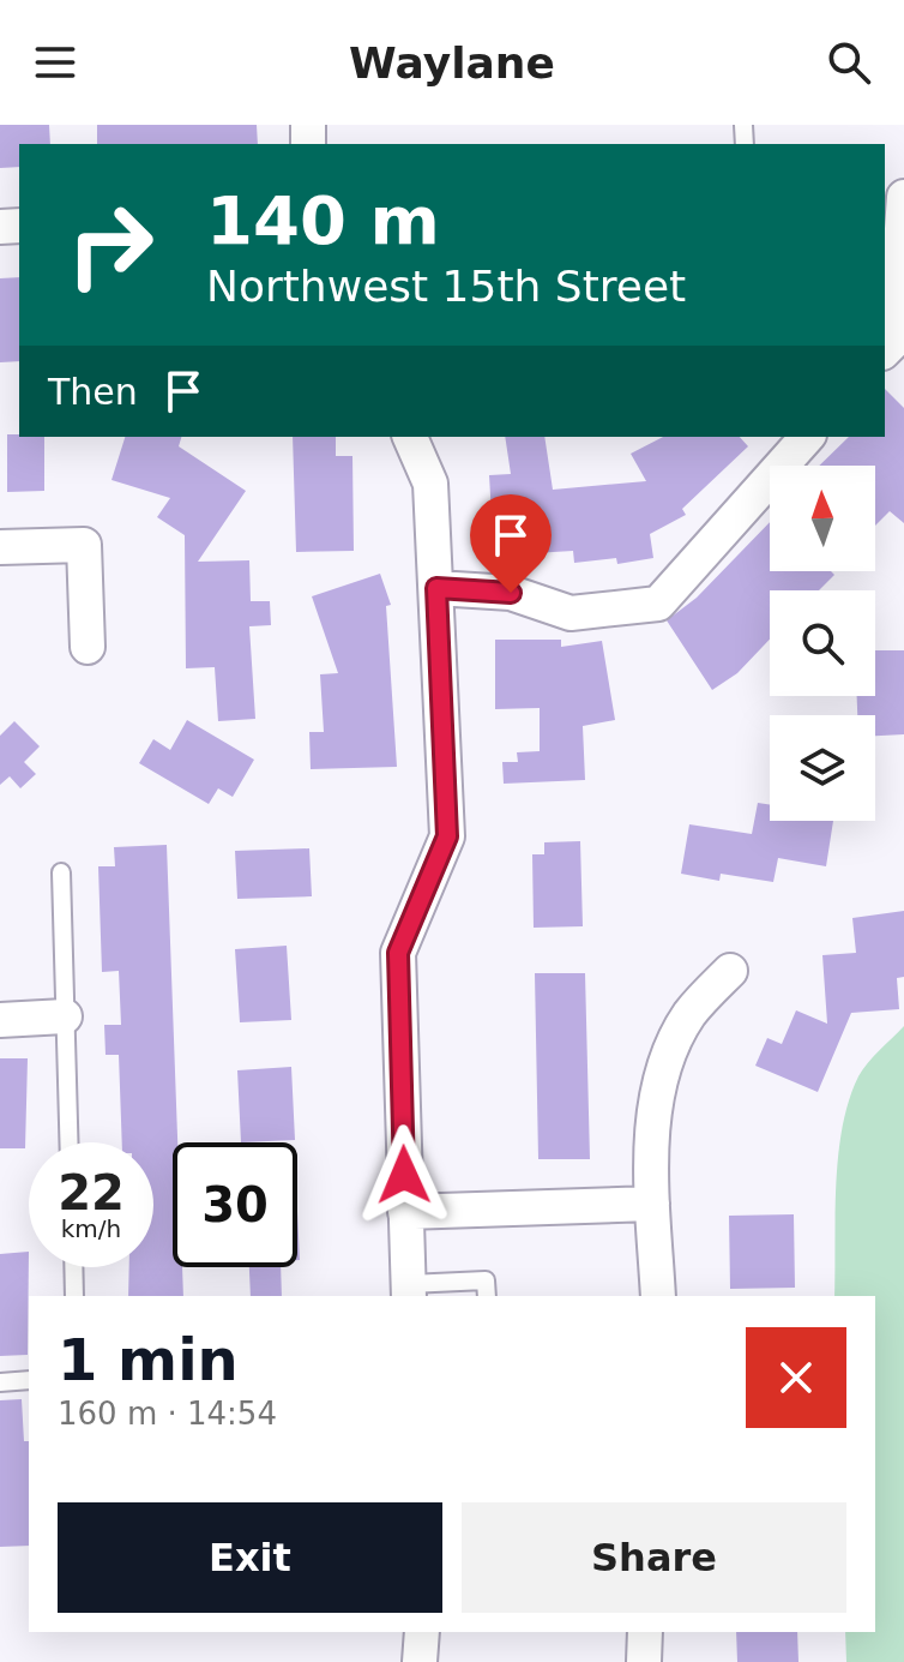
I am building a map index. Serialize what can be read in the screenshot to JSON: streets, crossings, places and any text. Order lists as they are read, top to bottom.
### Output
{
  "north": "top",
  "page": {
    "header": "Waylane",
    "turn": ["140 m", "Northwest 15th Street"],
    "then": "Then",
    "speed": "22 km/h",
    "limit": "30",
    "heading": ["1 min", "160 m · 14:54"],
    "buttons": ["Exit", "Share"]
  }
}
